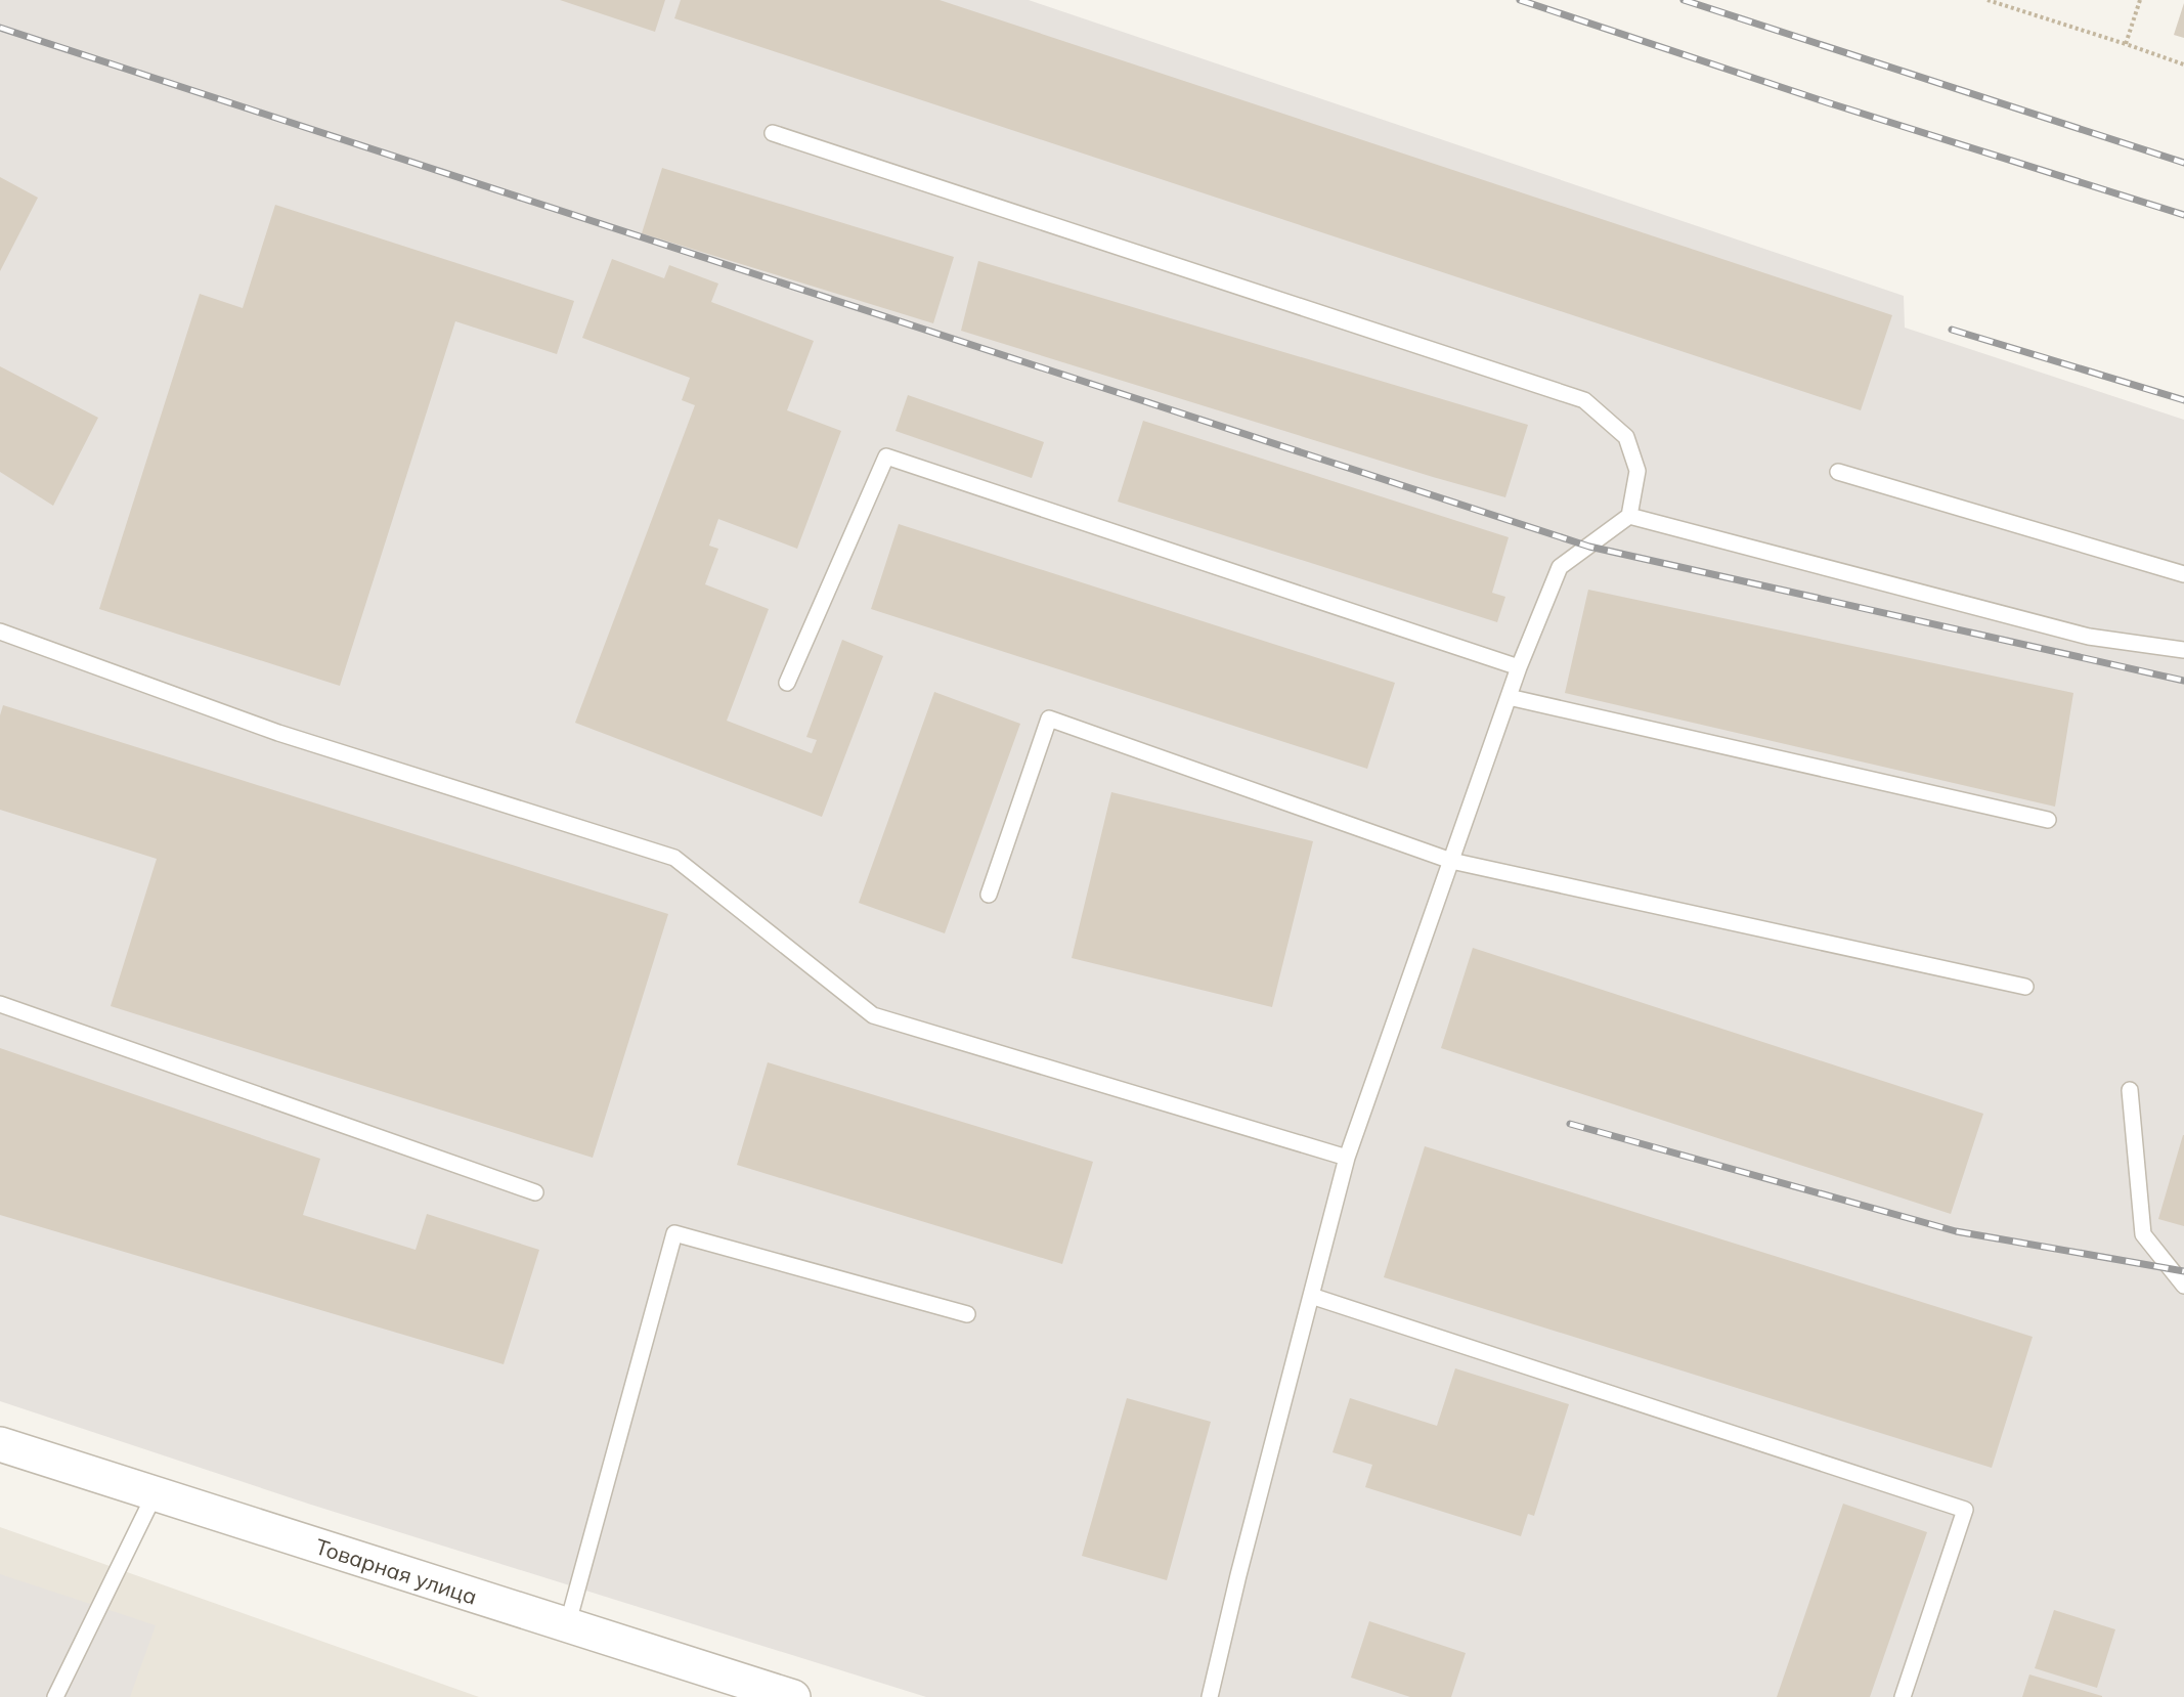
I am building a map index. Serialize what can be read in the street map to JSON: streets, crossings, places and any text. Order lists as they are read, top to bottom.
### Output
{
  "streets": {
    "street": ["Товарная улица"]
  }
}
